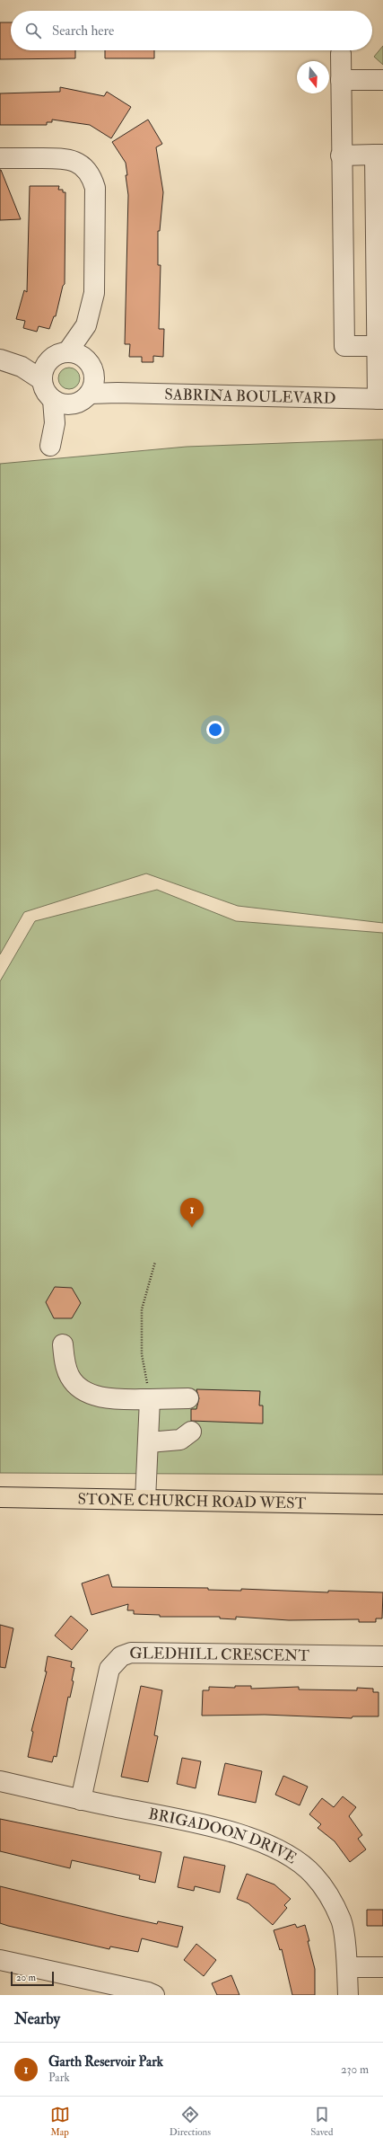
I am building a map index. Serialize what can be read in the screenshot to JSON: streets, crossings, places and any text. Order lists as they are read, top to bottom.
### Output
{
  "streets": {
    "main road": ["STONE CHURCH ROAD WEST"],
    "street": ["SABRINA BOULEVARD", "GLEDHILL CRESCENT", "BRIGADOON DRIVE"]
  },
  "crossings": [
    ["GLEDHILL CRESCENT", "BRIGADOON DRIVE"]
  ],
  "scale_bar": "20 m",
  "north": "bottom",
  "page": {
    "search": "Search here",
    "pins": "1",
    "scale": "20 m",
    "heading": "Nearby",
    "list": [
      {
        "mark": "1",
        "name": "Garth Reservoir Park",
        "note": "Park",
        "value": "230 m"
      }
    ],
    "nav": ["Map", "Directions", "Saved"]
  }
}
